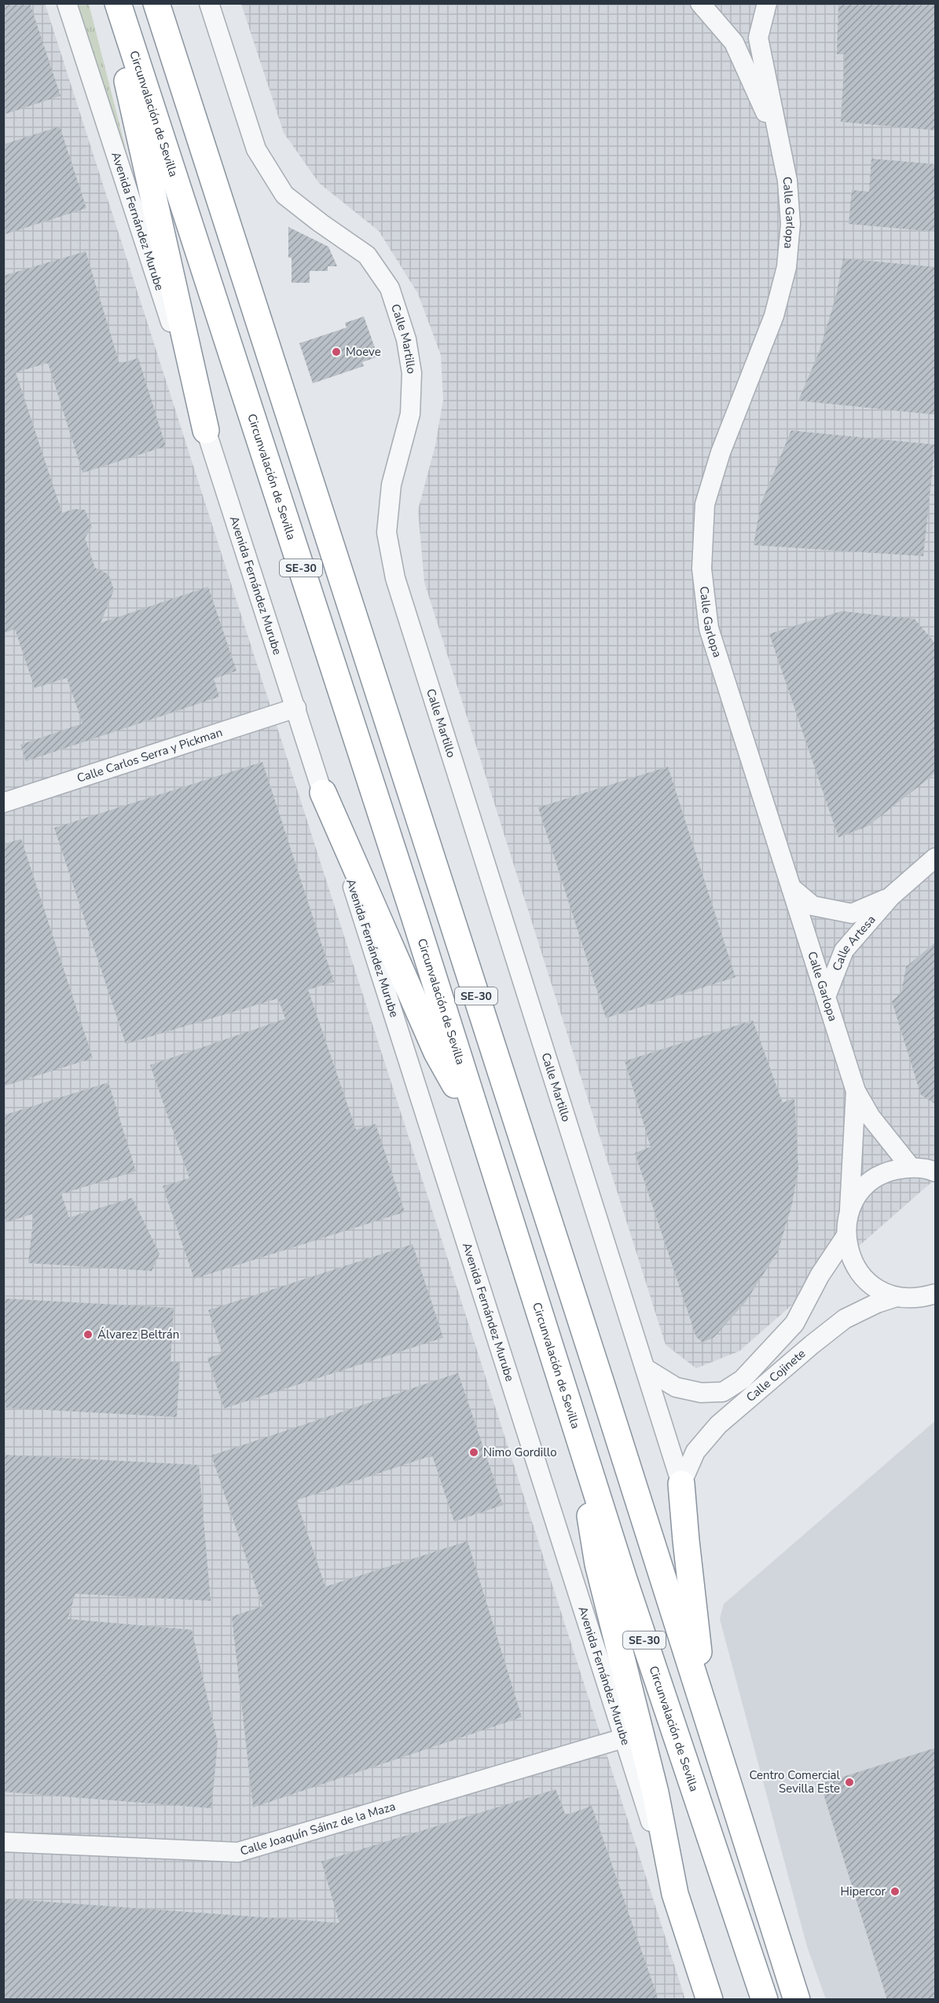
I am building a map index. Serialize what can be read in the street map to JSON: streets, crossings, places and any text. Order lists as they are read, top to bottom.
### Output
{
  "streets": {
    "highway": ["Circunvalación de Sevilla", "SE-30"],
    "street": [
      "Calle Garlopa",
      "Avenida Fernández Murube",
      "Calle Martillo",
      "Calle Carlos Serra y Pickman",
      "Calle Artesa",
      "Calle Cojinete",
      "Calle Joaquín Sáinz de la Maza"
    ]
  },
  "crossings": [
    ["Calle Garlopa", "Calle Artesa"],
    ["Calle Garlopa", "Calle Cojinete"],
    ["Avenida Fernández Murube", "Calle Carlos Serra y Pickman"],
    ["Avenida Fernández Murube", "Calle Joaquín Sáinz de la Maza"],
    ["Calle Martillo", "Calle Cojinete"]
  ],
  "places": [
    "Moeve",
    "Álvarez Beltrán",
    "Nimo Gordillo",
    "Centro Comercial Sevilla Este",
    "Hipercor"
  ]
}
